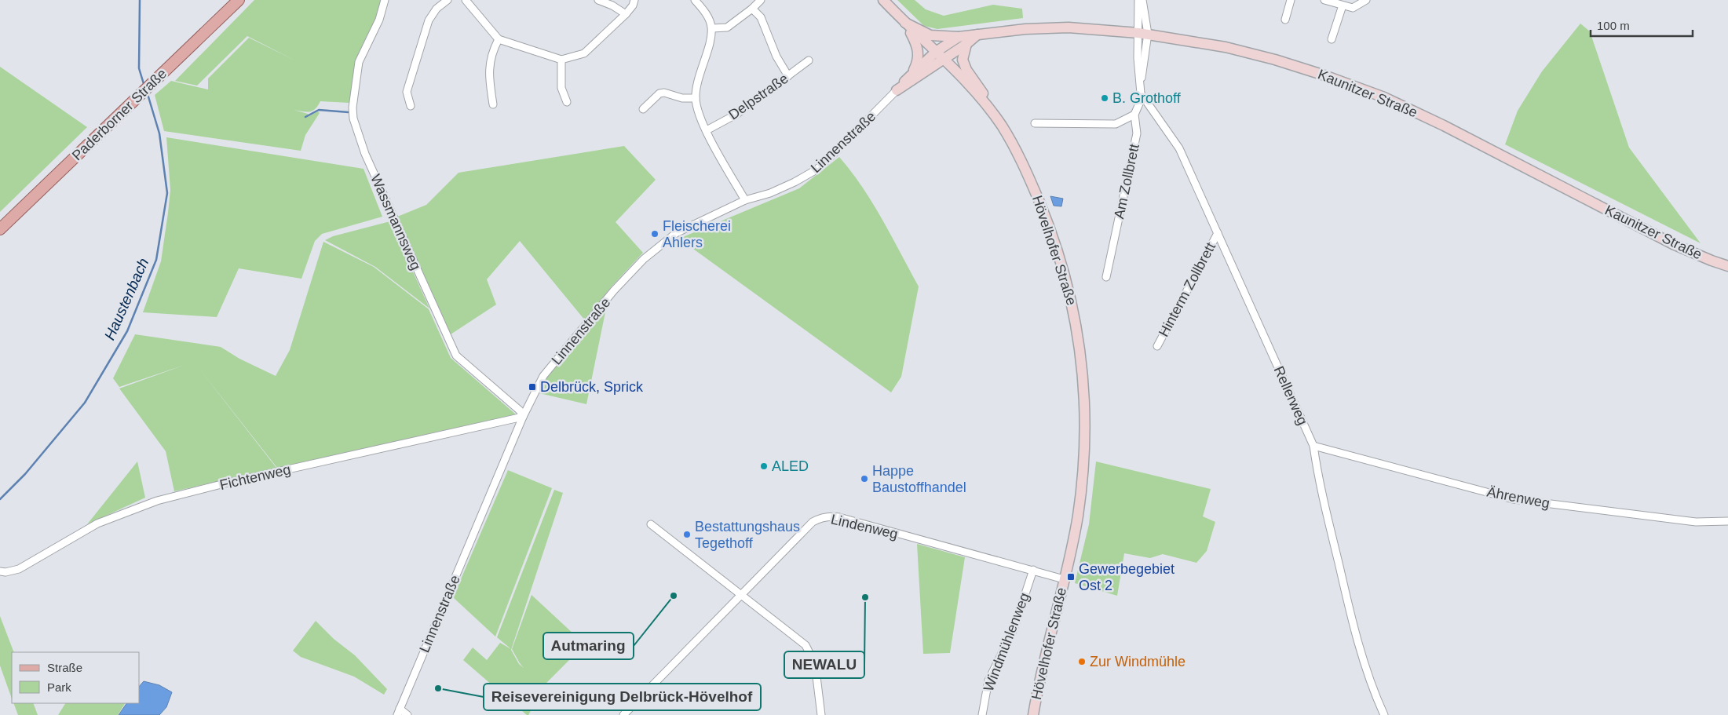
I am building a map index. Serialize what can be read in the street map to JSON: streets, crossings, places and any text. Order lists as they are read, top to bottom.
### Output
{
  "streets": {
    "main road": ["Kaunitzer Straße", "Paderborner Straße", "Hövelhofer Straße"],
    "street": [
      "Delpstraße",
      "Linnenstraße",
      "Am Zollbrett",
      "Wassmannsweg",
      "Hinterm Zollbrett",
      "Rellerweg",
      "Fichtenweg",
      "Ährenweg",
      "Lindenweg",
      "Windmühlenweg"
    ]
  },
  "crossings": [
    ["Linnenstraße", "Wassmannsweg"],
    ["Linnenstraße", "Fichtenweg"],
    ["Wassmannsweg", "Fichtenweg"],
    ["Hövelhofer Straße", "Lindenweg"],
    ["Hinterm Zollbrett", "Rellerweg"],
    ["Rellerweg", "Ährenweg"],
    ["Lindenweg", "Windmühlenweg"]
  ],
  "water": ["Haustenbach"],
  "places": {
    "other": [
      "B. Grothoff",
      "Fleischerei Ahlers",
      "ALED",
      "Happe Baustoffhandel",
      "Bestattungshaus Tegethoff",
      "Autmaring",
      "NEWALU",
      "Zur Windmühle",
      "Reisevereinigung Delbrück-Hövelhof"
    ],
    "transit": ["Delbrück, Sprick", "Gewerbegebiet Ost 2"]
  },
  "legend": ["Straße", "Park"],
  "scale_bar": "100 m"
}
